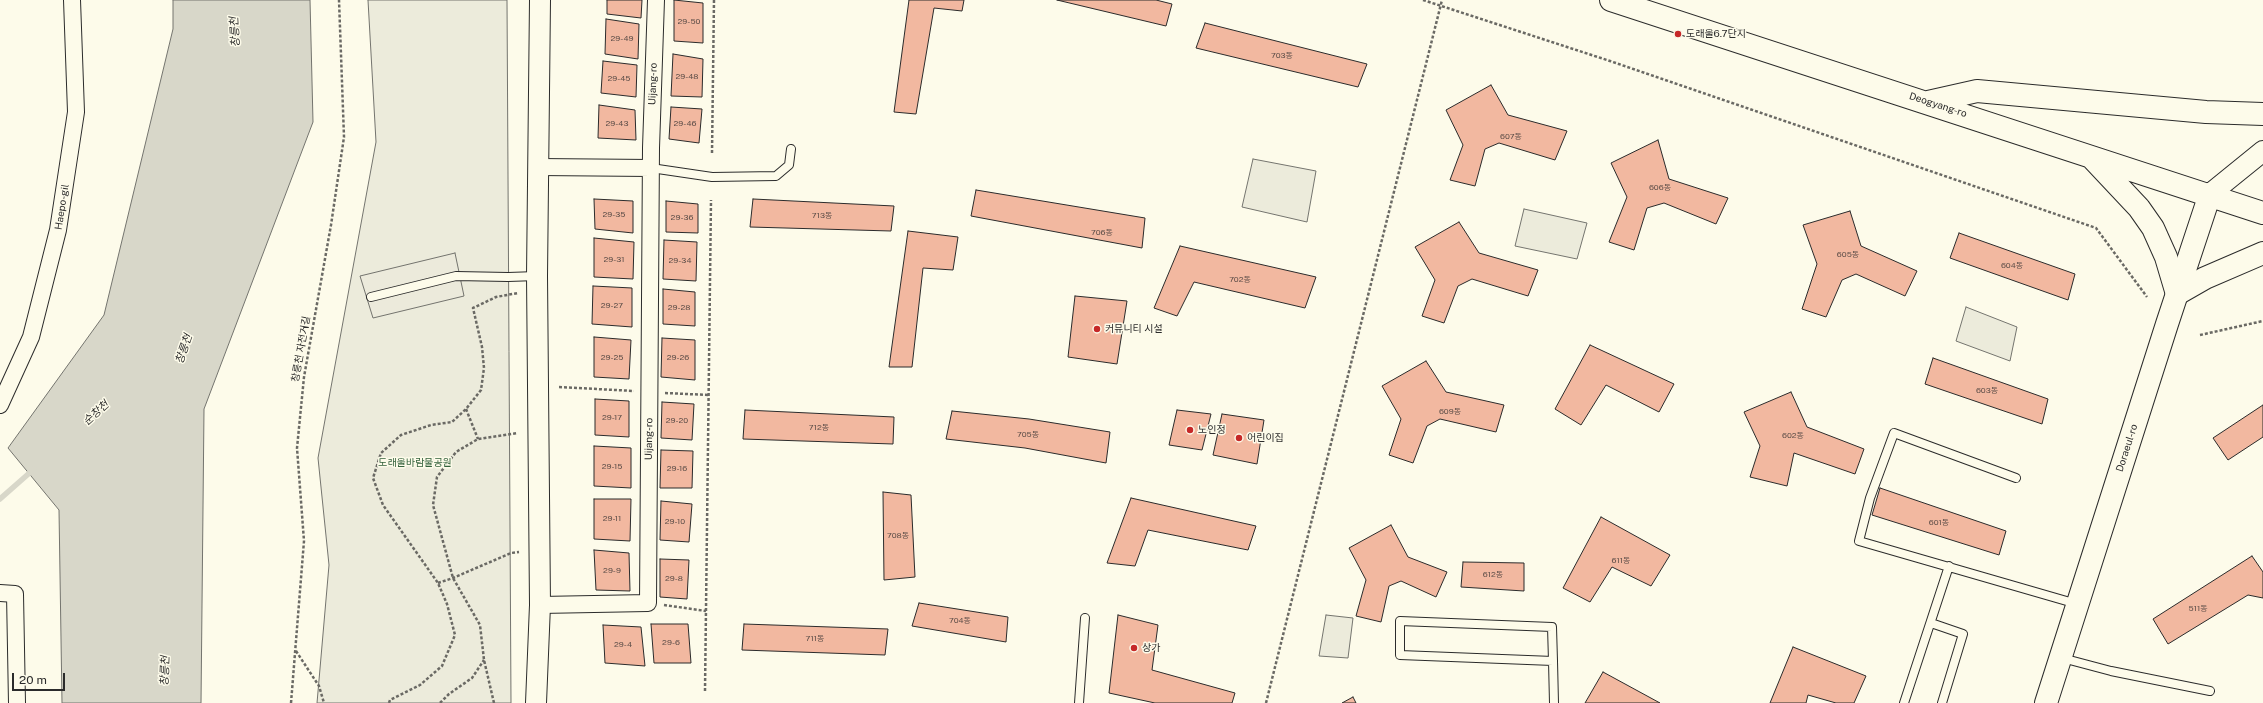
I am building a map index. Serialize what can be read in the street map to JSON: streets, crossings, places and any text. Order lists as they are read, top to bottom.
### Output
{
  "streets": {
    "main road": ["Deogyang-ro", "Doraeul-ro"],
    "street": ["Uijang-ro", "Haepo-gil"],
    "path": ["창릉천 자전거길"]
  },
  "crossings": [
    ["Deogyang-ro", "Doraeul-ro"]
  ],
  "water": ["창릉천", "순창천"],
  "parks": ["도래울바람물공원"],
  "places": [
    "도래울6.7단지",
    "커뮤니티 시설",
    "노인정",
    "어린이집",
    "상가"
  ],
  "house_numbers": [
    "29-50",
    "29-49",
    "703동",
    "29-48",
    "29-45",
    "29-43",
    "29-46",
    "607동",
    "606동",
    "29-35",
    "713동",
    "29-36",
    "706동",
    "605동",
    "29-31",
    "29-34",
    "604동",
    "702동",
    "29-27",
    "29-28",
    "29-25",
    "29-26",
    "603동",
    "609동",
    "29-17",
    "29-20",
    "712동",
    "705동",
    "602동",
    "29-15",
    "29-16",
    "29-11",
    "29-10",
    "601동",
    "708동",
    "611동",
    "29-9",
    "612동",
    "29-8",
    "511동",
    "704동",
    "711동",
    "29-6",
    "29-4"
  ],
  "scale_bar": "20 m"
}
